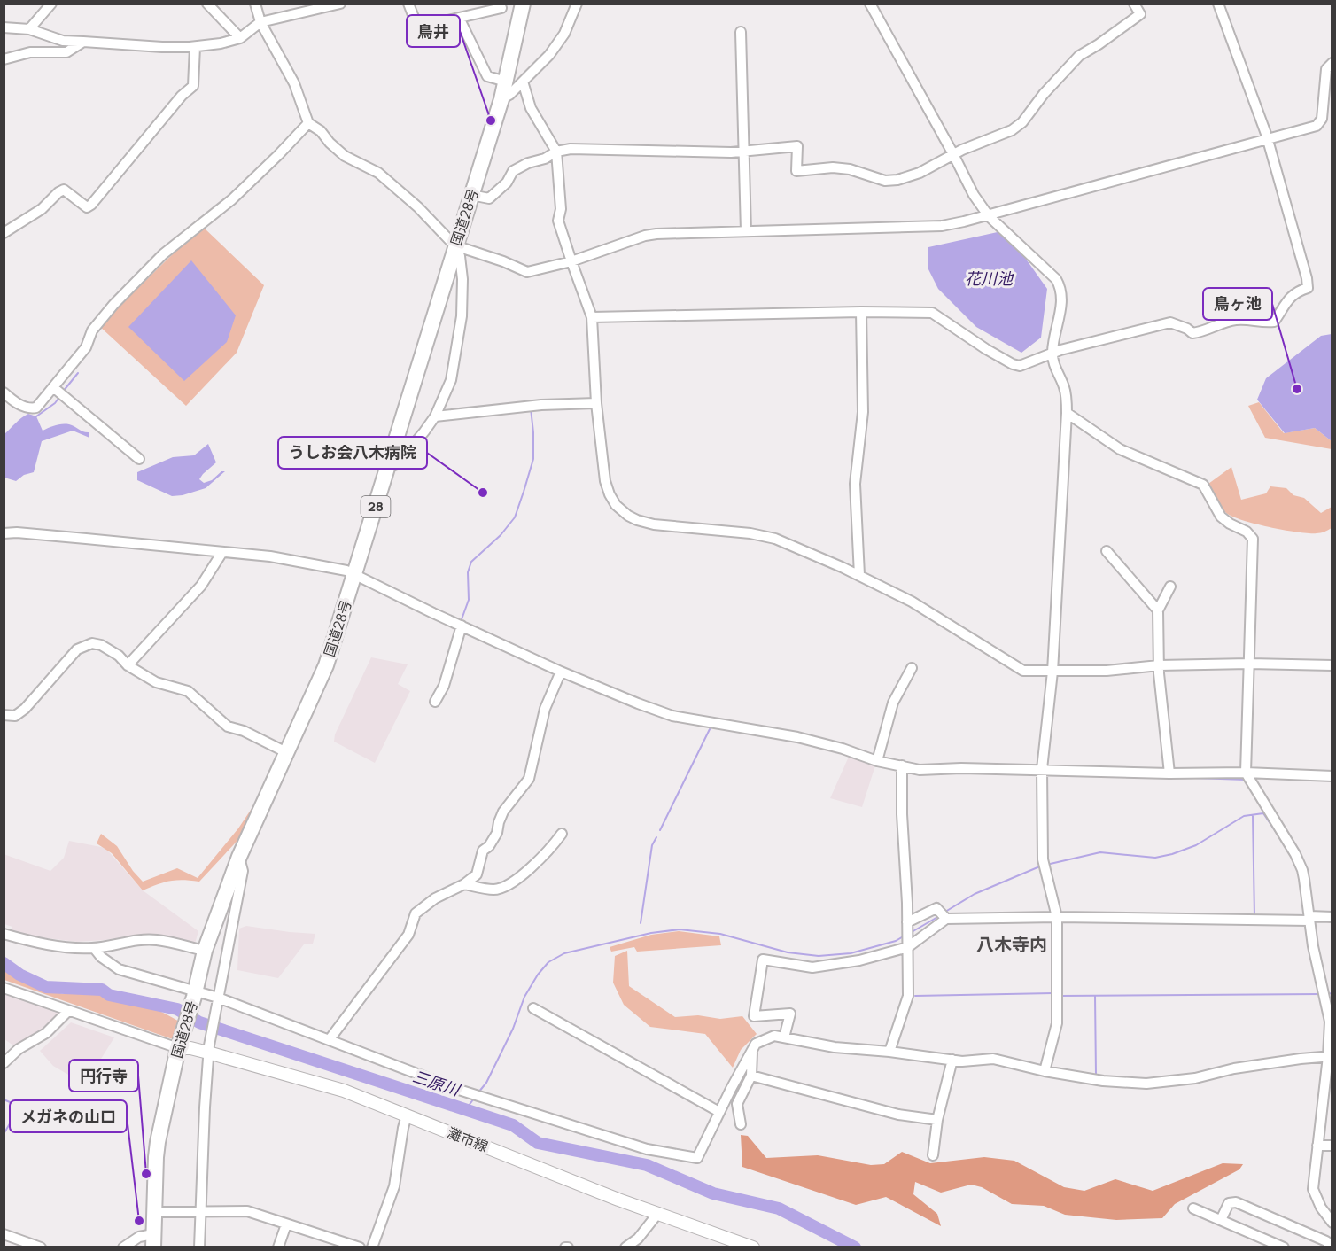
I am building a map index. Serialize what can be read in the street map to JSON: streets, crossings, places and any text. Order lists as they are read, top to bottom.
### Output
{
  "streets": {
    "highway": ["国道28号", "28"],
    "main road": ["灘市線"]
  },
  "crossings": [
    ["国道28号", "灘市線"]
  ],
  "districts": ["八木寺内"],
  "water": ["花川池", "三原川"],
  "places": [
    "鳥井",
    "鳥ヶ池",
    "うしお会八木病院",
    "円行寺",
    "メガネの山口"
  ]
}
